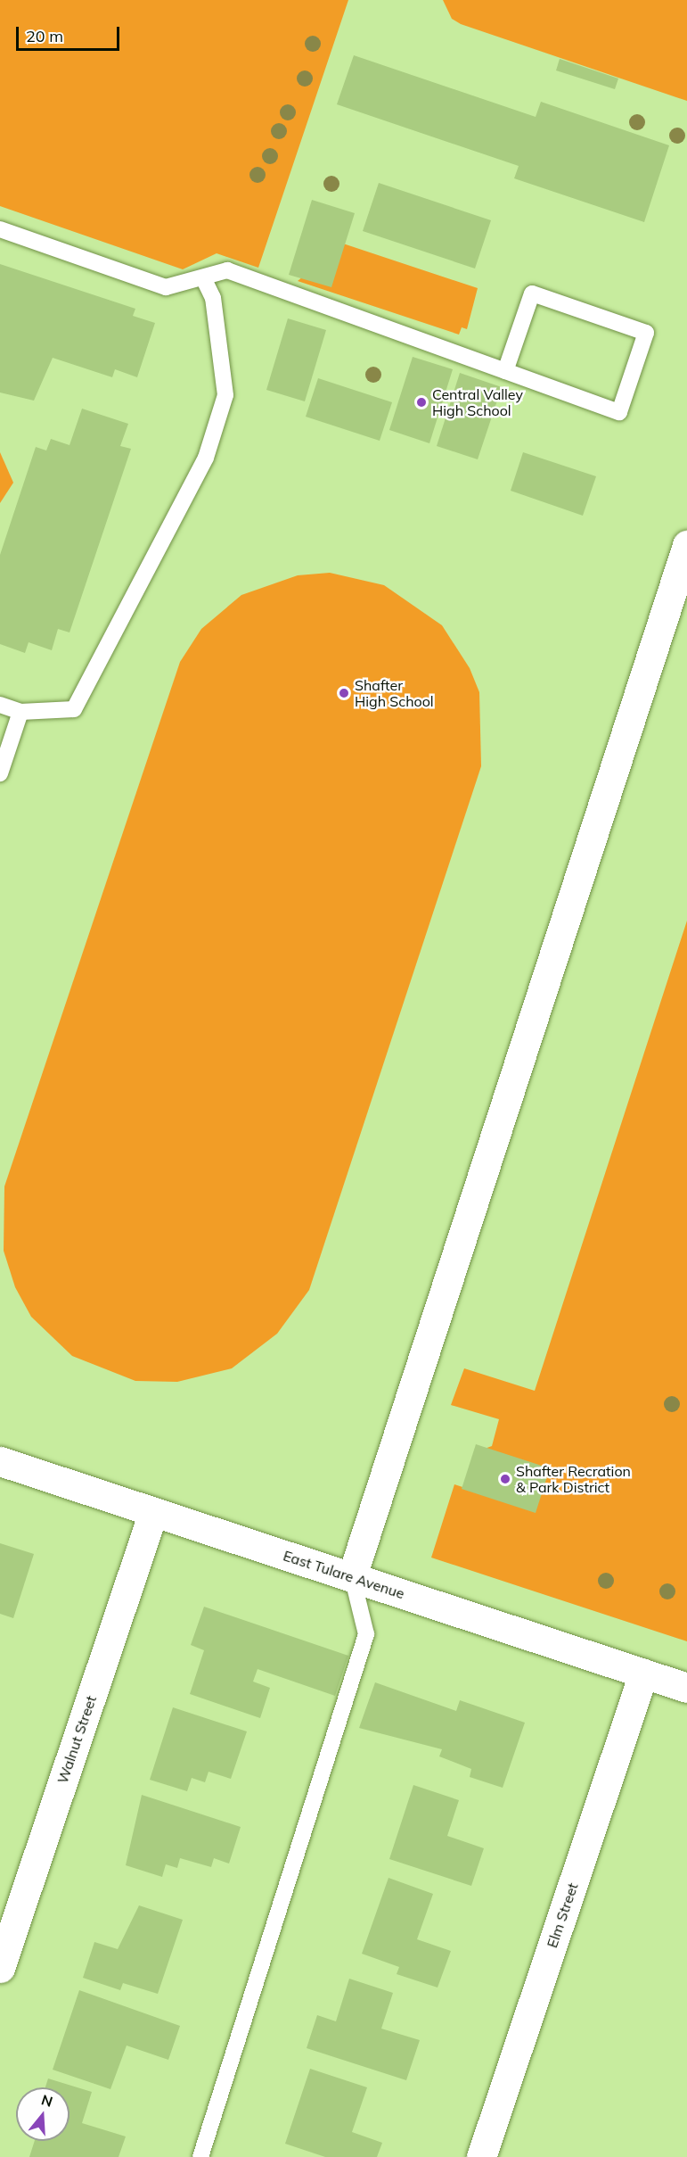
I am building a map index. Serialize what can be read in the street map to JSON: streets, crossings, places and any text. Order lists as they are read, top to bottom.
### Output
{
  "streets": {
    "street": ["East Tulare Avenue", "Walnut Street", "Elm Street"]
  },
  "crossings": [
    ["East Tulare Avenue", "Walnut Street"],
    ["East Tulare Avenue", "Elm Street"]
  ],
  "places": ["Central Valley High School", "Shafter High School", "Shafter Recration & Park District"],
  "scale_bar": "20 m",
  "north": "top"
}
